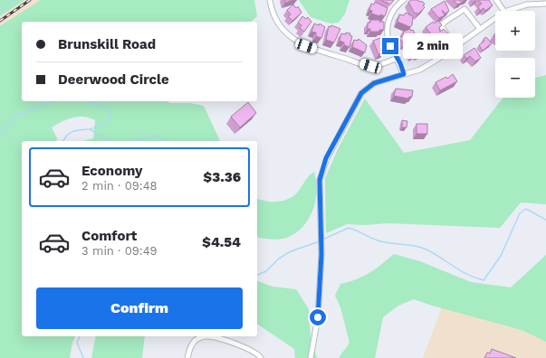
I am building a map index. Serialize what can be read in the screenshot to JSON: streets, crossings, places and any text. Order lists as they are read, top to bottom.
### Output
{
  "page": {
    "map_buttons": ["+", "−"],
    "banner": ["Brunskill Road", "Deerwood Circle"],
    "bubble": "2 min",
    "list": [
      {
        "name": "Economy",
        "note": "2 min · 09:48",
        "value": "$3.36"
      },
      {
        "name": "Comfort",
        "note": "3 min · 09:49",
        "value": "$4.54"
      }
    ],
    "buttons": "Confirm"
  }
}
